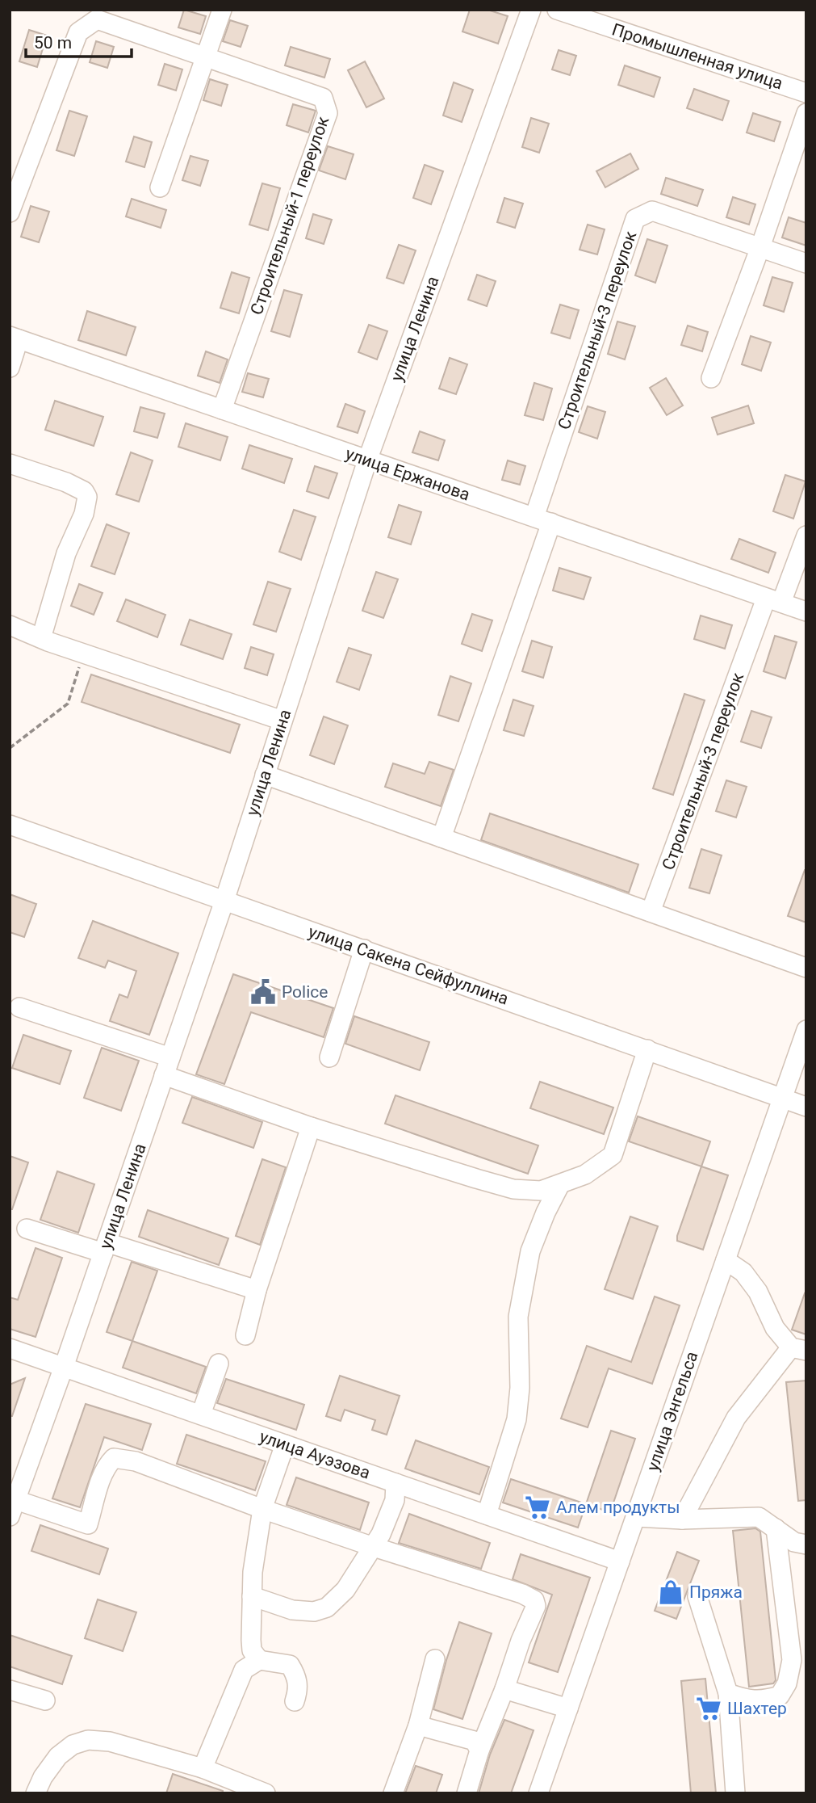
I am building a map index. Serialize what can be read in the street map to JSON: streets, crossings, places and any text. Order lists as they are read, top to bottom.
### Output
{
  "streets": {
    "street": [
      "Промышленная улица",
      "Строительный-1 переулок",
      "улица Ленина",
      "Строительный-3 переулок",
      "улица Ержанова",
      "улица Сакена Сейфуллина",
      "улица Энгельса",
      "улица Ауэзова"
    ]
  },
  "crossings": [
    ["Строительный-1 переулок", "улица Ержанова"],
    ["улица Ленина", "улица Ержанова"],
    ["улица Ленина", "улица Сакена Сейфуллина"],
    ["улица Ленина", "улица Ауэзова"],
    ["Строительный-3 переулок", "улица Ержанова"],
    ["улица Сакена Сейфуллина", "улица Энгельса"],
    ["улица Энгельса", "улица Ауэзова"]
  ],
  "places": {
    "public building": ["Police"],
    "supermarket": ["Алем продукты", "Шахтер"],
    "shop": ["Пряжа"]
  },
  "scale_bar": "50 m"
}
